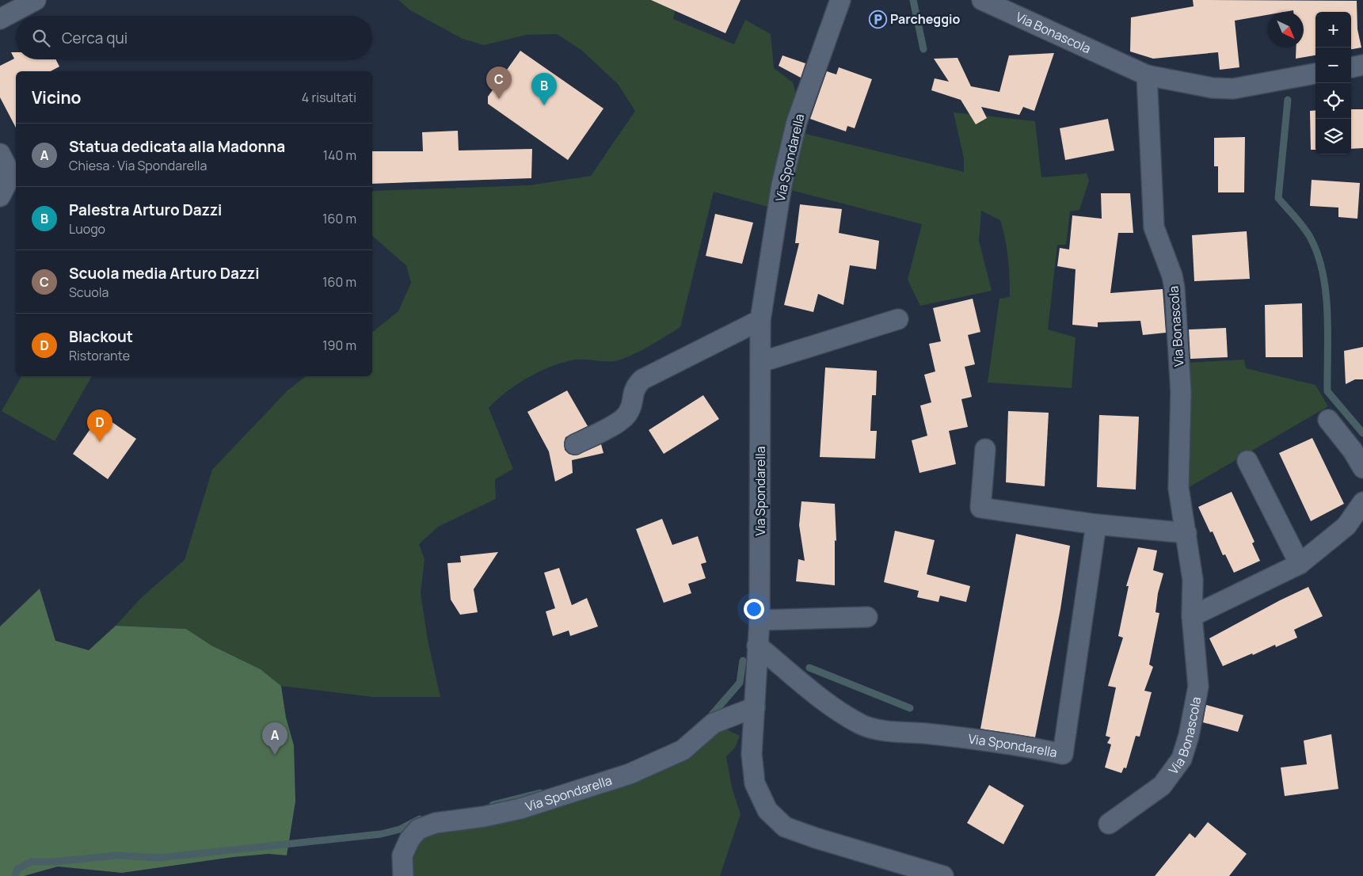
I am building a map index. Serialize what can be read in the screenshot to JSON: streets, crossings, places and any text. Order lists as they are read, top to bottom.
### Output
{
  "streets": {
    "street": ["Via Bonascola", "Via Spondarella"]
  },
  "places": {
    "parking": ["Parcheggio"]
  },
  "north": "bottom right",
  "page": {
    "map_buttons": ["+", "−"],
    "search": "Cerca qui",
    "pins": [
      "C",
      "B",
      "D",
      "A"
    ],
    "heading": ["Vicino", "4 risultati"],
    "list": [
      {
        "mark": "A",
        "name": "Statua dedicata alla Madonna",
        "note": "Chiesa · Via Spondarella",
        "value": "140 m"
      },
      {
        "mark": "B",
        "name": "Palestra Arturo Dazzi",
        "note": "Luogo",
        "value": "160 m"
      },
      {
        "mark": "C",
        "name": "Scuola media Arturo Dazzi",
        "note": "Scuola",
        "value": "160 m"
      },
      {
        "mark": "D",
        "name": "Blackout",
        "note": "Ristorante",
        "value": "190 m"
      }
    ]
  }
}
